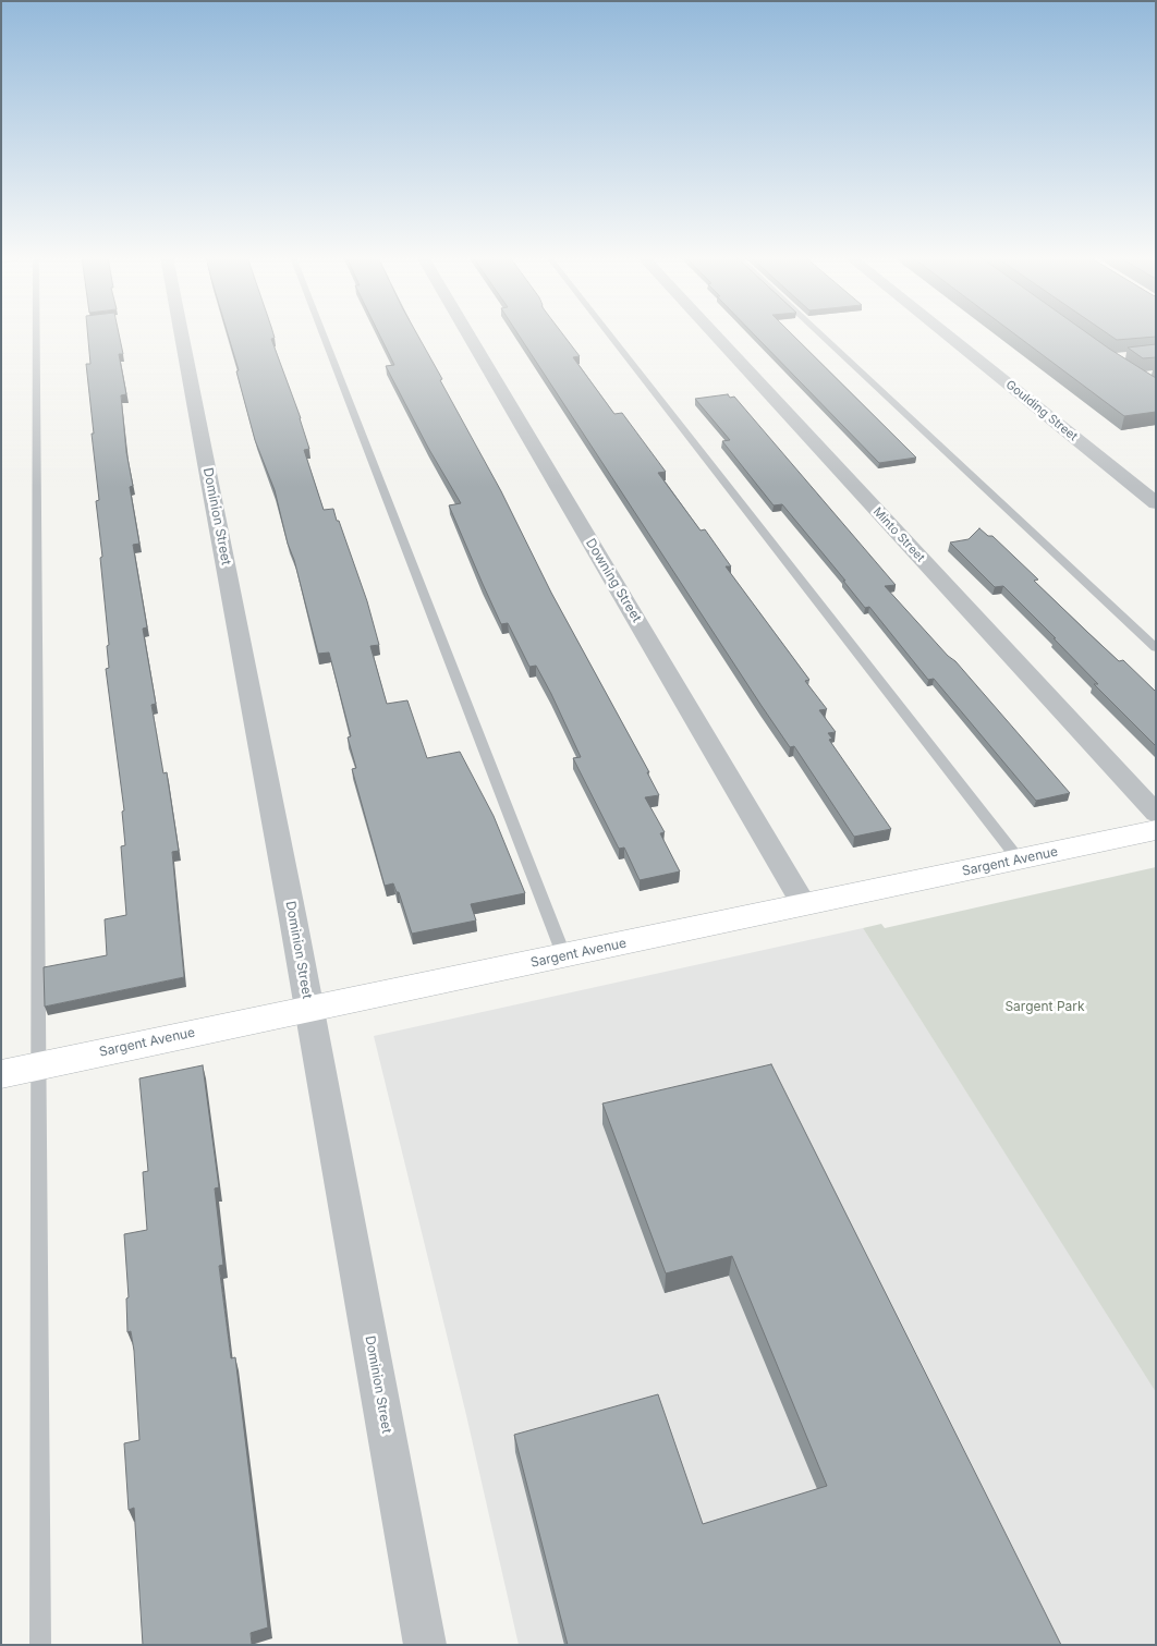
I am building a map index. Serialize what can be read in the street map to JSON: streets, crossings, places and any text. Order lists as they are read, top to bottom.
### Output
{
  "streets": {
    "main road": ["Sargent Avenue"],
    "street": [
      "Goulding Street",
      "Dominion Street",
      "Minto Street",
      "Downing Street"
    ]
  },
  "crossings": [
    ["Dominion Street", "Sargent Avenue"],
    ["Downing Street", "Sargent Avenue"]
  ],
  "parks": ["Sargent Park"]
}
